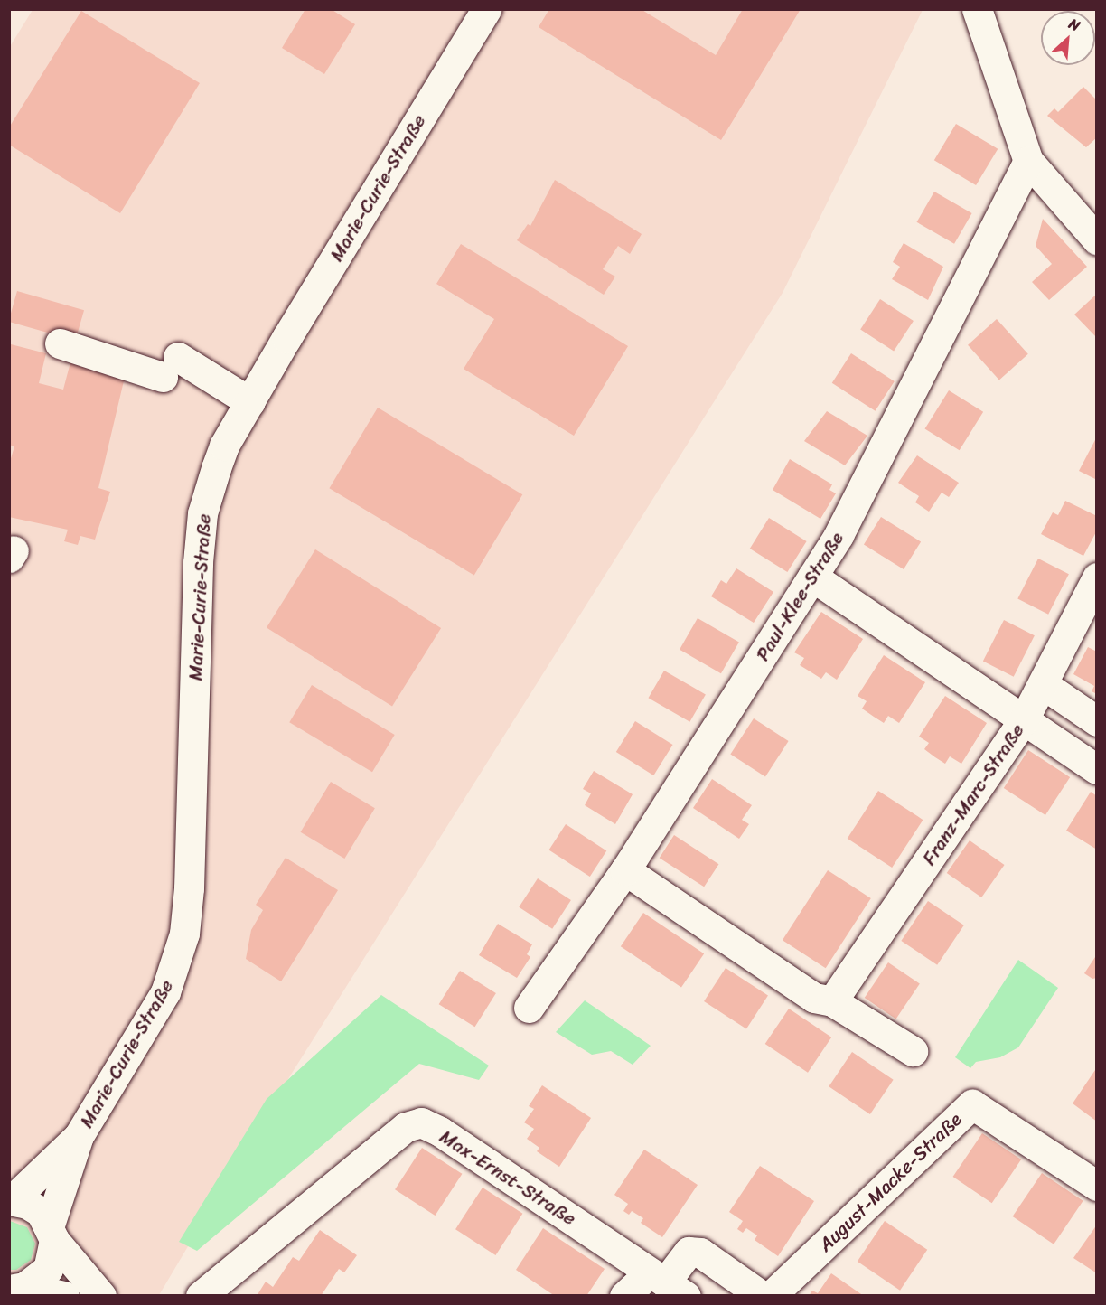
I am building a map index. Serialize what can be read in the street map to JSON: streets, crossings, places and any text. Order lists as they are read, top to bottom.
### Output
{
  "streets": {
    "street": [
      "Marie-Curie-Straße",
      "Paul-Klee-Straße",
      "Franz-Marc-Straße",
      "Max-Ernst-Straße",
      "August-Macke-Straße"
    ]
  },
  "north": "top right"
}
